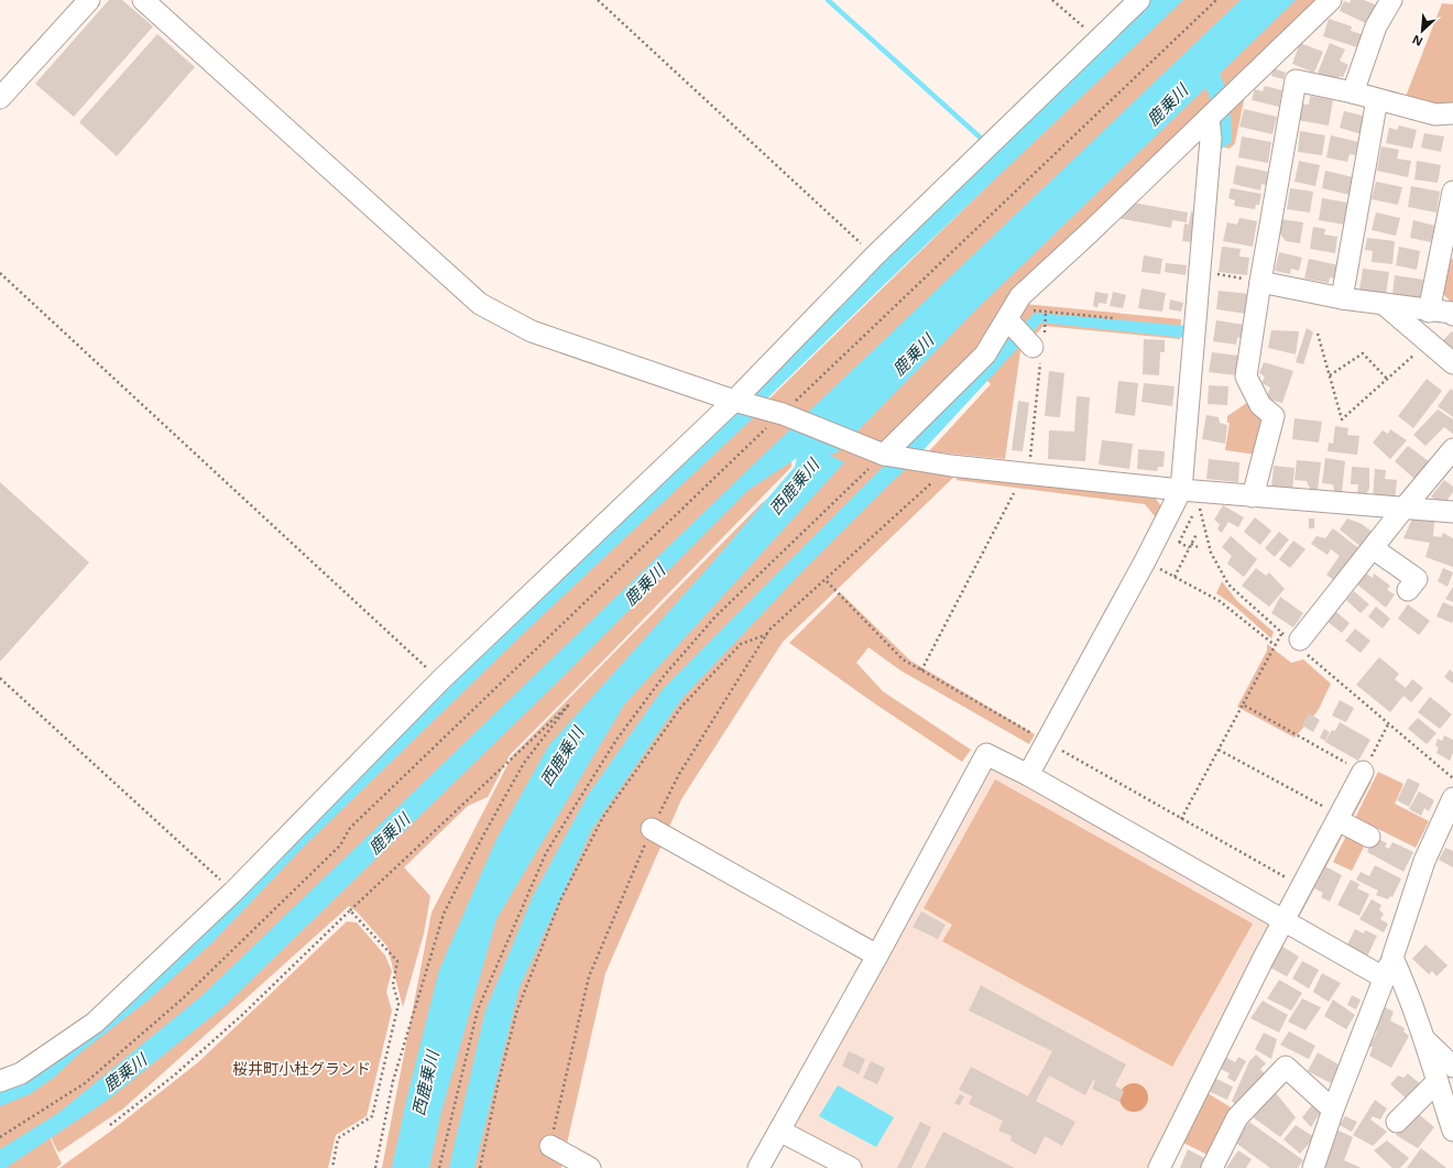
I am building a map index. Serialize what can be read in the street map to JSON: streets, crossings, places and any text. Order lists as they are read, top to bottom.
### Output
{
  "water": ["鹿乗川", "西鹿乗川"],
  "parks": ["桜井町小杜グランド"],
  "north": "bottom left"
}
